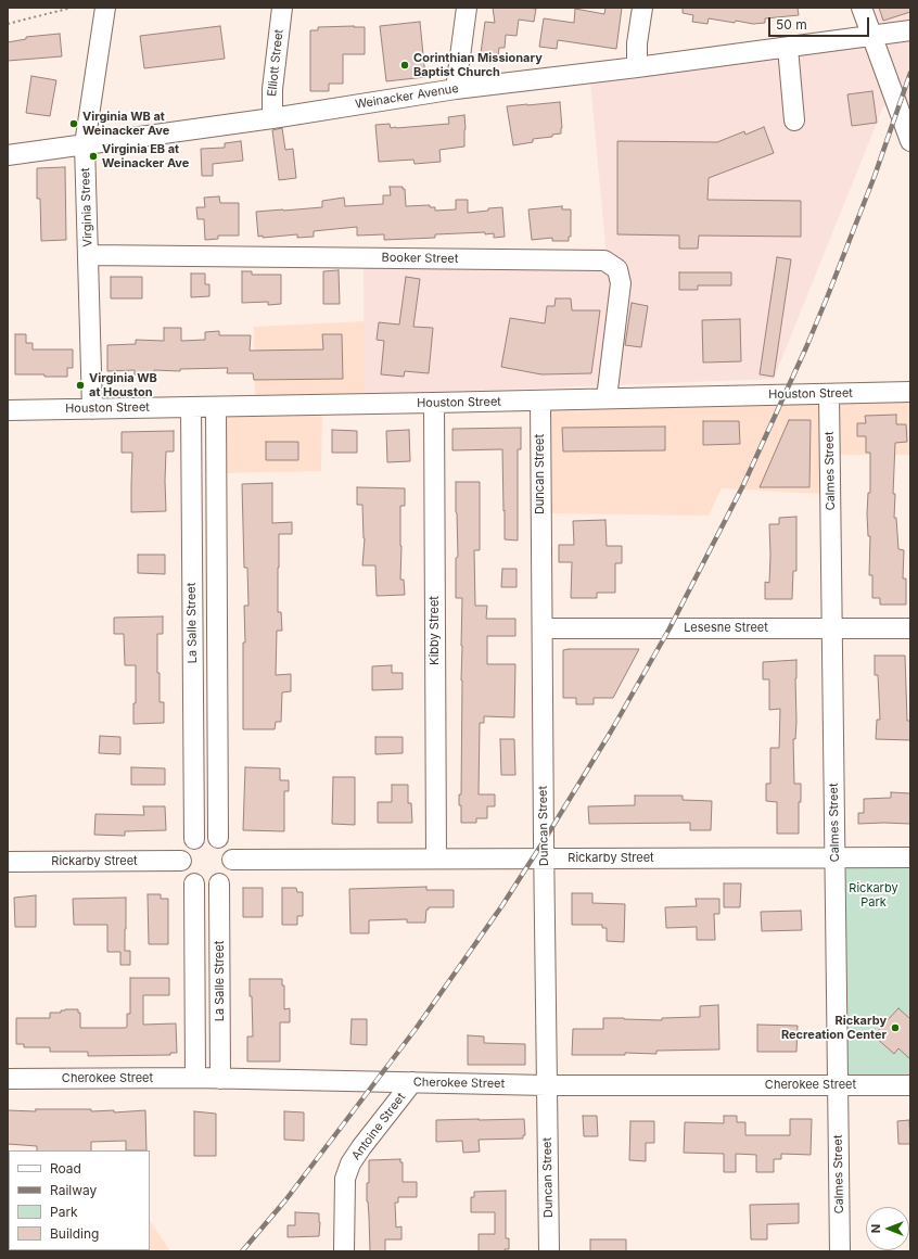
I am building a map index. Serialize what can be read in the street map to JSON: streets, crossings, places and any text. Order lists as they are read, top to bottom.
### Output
{
  "streets": {
    "street": [
      "Elliott Street",
      "Weinacker Avenue",
      "Virginia Street",
      "Booker Street",
      "Houston Street",
      "Calmes Street",
      "Duncan Street",
      "La Salle Street",
      "Lesesne Street",
      "Kibby Street",
      "Rickarby Street",
      "Cherokee Street",
      "Antoine Street"
    ]
  },
  "crossings": [
    ["Elliott Street", "Weinacker Avenue"],
    ["Weinacker Avenue", "Virginia Street"],
    ["Virginia Street", "Booker Street"],
    ["Virginia Street", "Houston Street"],
    ["Booker Street", "Houston Street"],
    ["Houston Street", "Calmes Street"],
    ["Houston Street", "Duncan Street"],
    ["Houston Street", "La Salle Street"],
    ["Houston Street", "Kibby Street"],
    ["Calmes Street", "Lesesne Street"],
    ["Calmes Street", "Rickarby Street"],
    ["Calmes Street", "Cherokee Street"],
    ["Duncan Street", "Lesesne Street"],
    ["Duncan Street", "Rickarby Street"],
    ["Duncan Street", "Cherokee Street"],
    ["La Salle Street", "Rickarby Street"],
    ["La Salle Street", "Cherokee Street"],
    ["Kibby Street", "Rickarby Street"],
    ["Cherokee Street", "Antoine Street"]
  ],
  "parks": ["Rickarby Park"],
  "places": [
    "Corinthian Missionary Baptist Church",
    "Virginia WB at Weinacker Ave",
    "Virginia EB at Weinacker Ave",
    "Virginia WB at Houston",
    "Rickarby Recreation Center"
  ],
  "legend": [
    "Road",
    "Railway",
    "Park",
    "Building"
  ],
  "scale_bar": "50 m",
  "north": "left"
}
